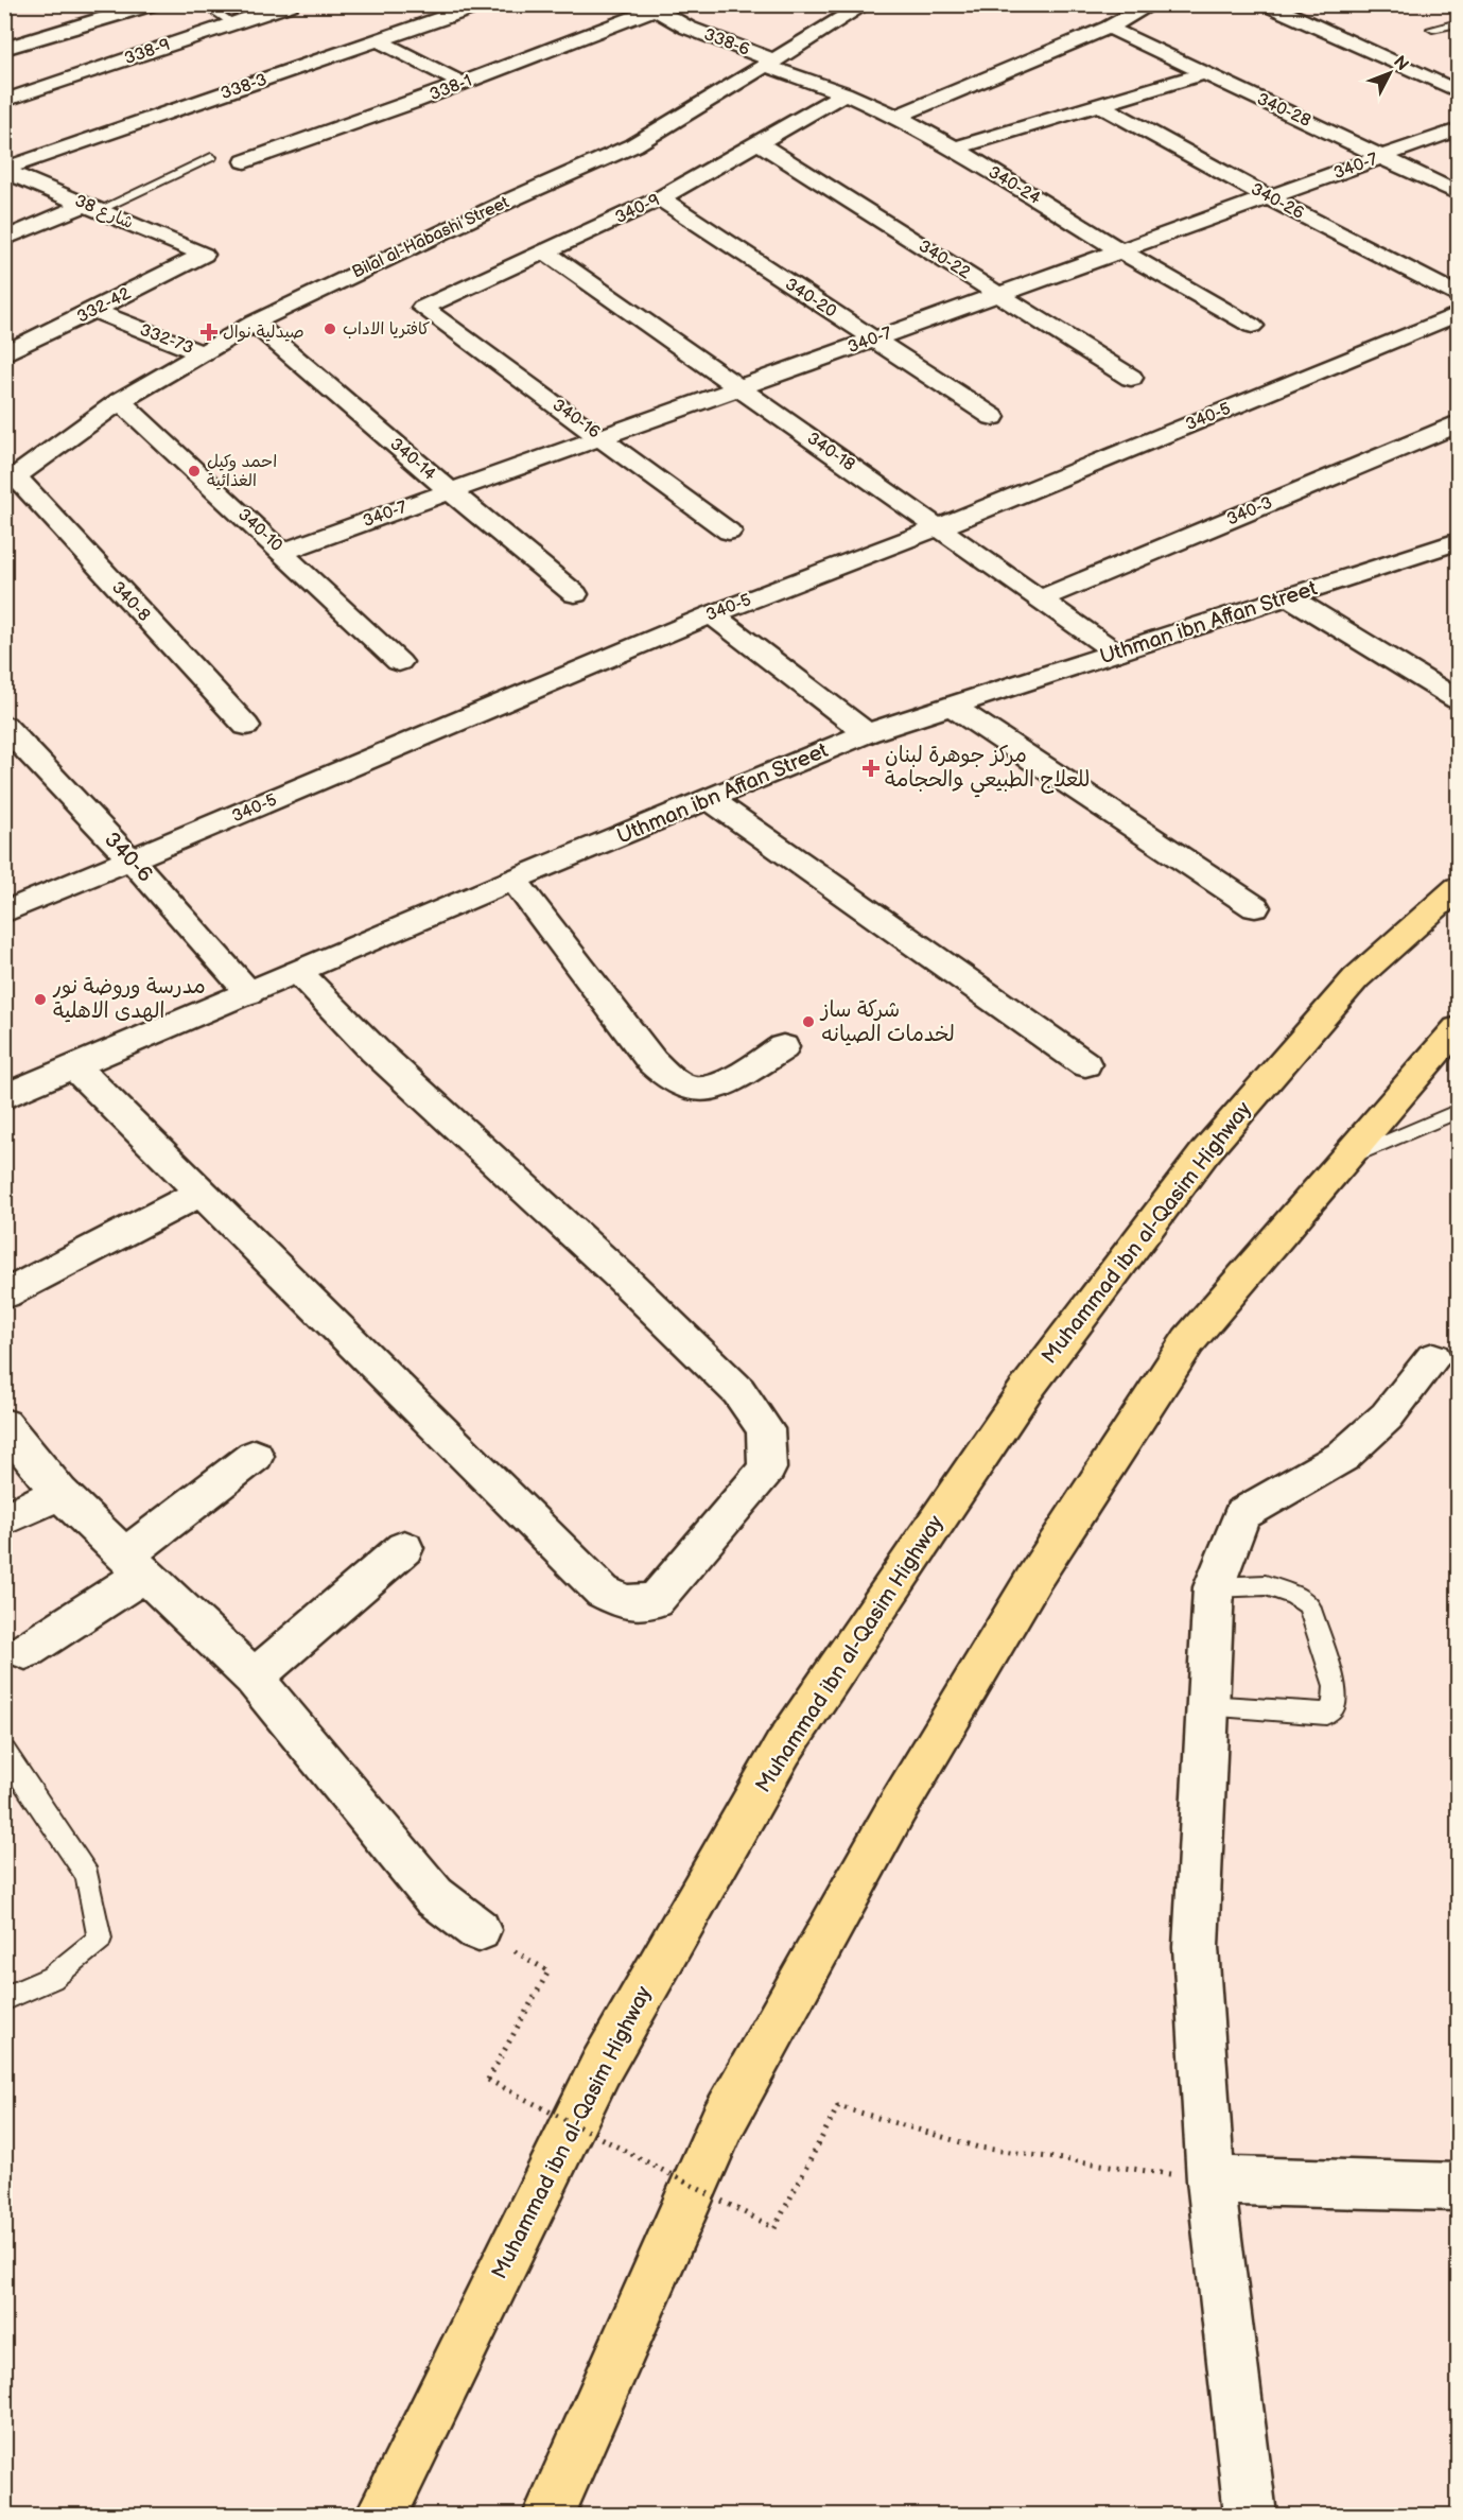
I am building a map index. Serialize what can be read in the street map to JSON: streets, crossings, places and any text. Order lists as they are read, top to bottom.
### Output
{
  "streets": {
    "highway": ["Muhammad ibn al-Qasim Highway"],
    "street": [
      "338-6",
      "338-9",
      "338-3",
      "338-1",
      "340-28",
      "340-7",
      "340-24",
      "340-26",
      "340-9",
      "شارع 38",
      "Bilal al-Habashi Street",
      "340-22",
      "340-20",
      "332-42",
      "332-73",
      "340-5",
      "340-16",
      "340-18",
      "340-14",
      "340-3",
      "340-10",
      "340-8",
      "Uthman ibn Affan Street",
      "340-6"
    ]
  },
  "crossings": [
    ["338-6", "338-1"],
    ["338-6", "340-24"],
    ["338-6", "Bilal al-Habashi Street"],
    ["338-3", "شارع 38"],
    ["340-28", "340-7"],
    ["340-7", "340-24"],
    ["340-7", "340-26"],
    ["340-7", "340-22"],
    ["340-7", "340-20"],
    ["340-7", "340-16"],
    ["340-7", "340-18"],
    ["340-7", "340-14"],
    ["340-7", "340-10"],
    ["340-24", "340-9"],
    ["340-24", "Bilal al-Habashi Street"],
    ["340-9", "340-22"],
    ["340-9", "340-20"],
    ["340-9", "340-16"],
    ["340-9", "340-18"],
    ["شارع 38", "332-42"],
    ["Bilal al-Habashi Street", "332-73"],
    ["Bilal al-Habashi Street", "340-14"],
    ["Bilal al-Habashi Street", "340-10"],
    ["Bilal al-Habashi Street", "340-8"],
    ["332-42", "332-73"],
    ["340-5", "340-18"],
    ["340-5", "340-6"],
    ["340-18", "340-3"],
    ["340-18", "Uthman ibn Affan Street"],
    ["Uthman ibn Affan Street", "340-6"]
  ],
  "places": {
    "other": [
      "كافتريا الاداب",
      "احمد وكيل الغذائية",
      "مدرسة وروضة نور الهدى الاهلية",
      "شركة ساز لخدمات الصيانه"
    ],
    "health": ["صيدلية نوال", "مركز جوهرة لبنان للعلاج الطبيعي والحجامة"]
  },
  "north": "top right"
}
